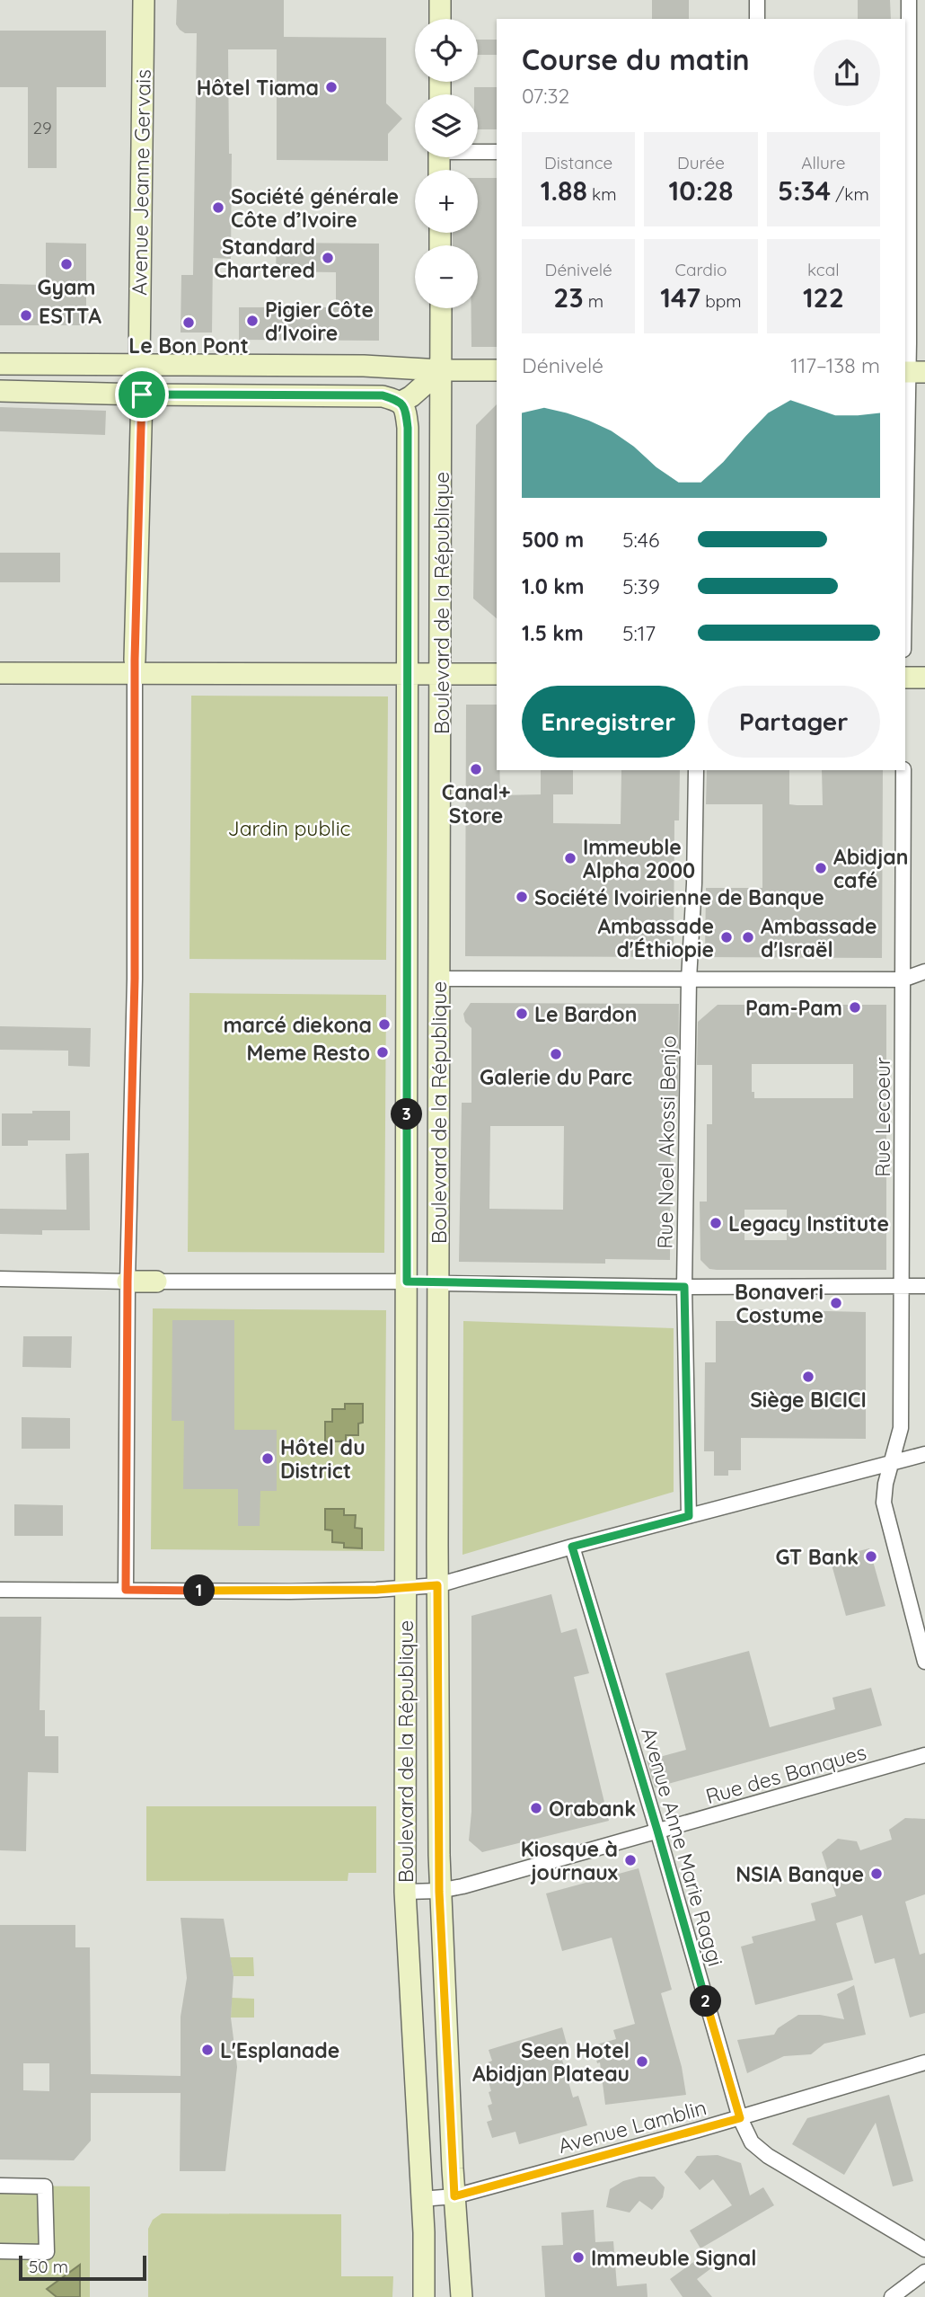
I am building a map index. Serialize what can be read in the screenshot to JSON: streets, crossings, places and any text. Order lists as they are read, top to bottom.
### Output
{
  "streets": {
    "main road": ["Avenue Jeanne Gervais", "Boulevard de la République"],
    "street": [
      "Rue Lecoeur",
      "Rue Noel Akossi Benjo",
      "Rue des Banques",
      "Avenue Anne Marie Raggi",
      "Avenue Lamblin"
    ]
  },
  "crossings": [
    ["Boulevard de la République", "Rue des Banques"],
    ["Boulevard de la République", "Avenue Lamblin"],
    ["Rue des Banques", "Avenue Anne Marie Raggi"],
    ["Avenue Anne Marie Raggi", "Avenue Lamblin"]
  ],
  "parks": ["Jardin public"],
  "places": [
    "Hôtel Tiama",
    "Société générale Côte d’Ivoire",
    "Standard Chartered",
    "Gyam",
    "ESTTA",
    "Pigier Côte d'Ivoire",
    "Le Bon Pont",
    "Canal+ Store",
    "Immeuble Alpha 2000",
    "Abidjan café",
    "Société Ivoirienne de Banque",
    "Ambassade d'Éthiopie",
    "Ambassade d'Israël",
    "Pam-Pam",
    "Le Bardon",
    "marcé diekona",
    "Meme Resto",
    "Galerie du Parc",
    "Legacy Institute",
    "Bonaveri Costume",
    "Siège BICICI",
    "Hôtel du District",
    "GT Bank",
    "Orabank",
    "Kiosque à journaux",
    "NSIA Banque",
    "L'Esplanade",
    "Seen Hotel Abidjan Plateau",
    "Immeuble Signal"
  ],
  "house_numbers": ["29"],
  "scale_bar": "50 m",
  "page": {
    "map_buttons": ["+", "−"],
    "heading": ["Course du matin", "07:32"],
    "stats": [
      ["Distance", "1.88 km"],
      ["Durée", "10:28"],
      ["Allure", "5:34 /km"],
      ["Dénivelé", "23 m"],
      ["Cardio", "147 bpm"],
      ["kcal", "122"]
    ],
    "chart": ["Dénivelé", "117–138 m"],
    "list": [
      {
        "name": "500 m",
        "note": "5:46"
      },
      {
        "name": "1.0 km",
        "note": "5:39"
      },
      {
        "name": "1.5 km",
        "note": "5:17"
      }
    ],
    "buttons": ["Enregistrer", "Partager"],
    "pins": ["3", "1", "2"],
    "scale": "50 m"
  }
}
